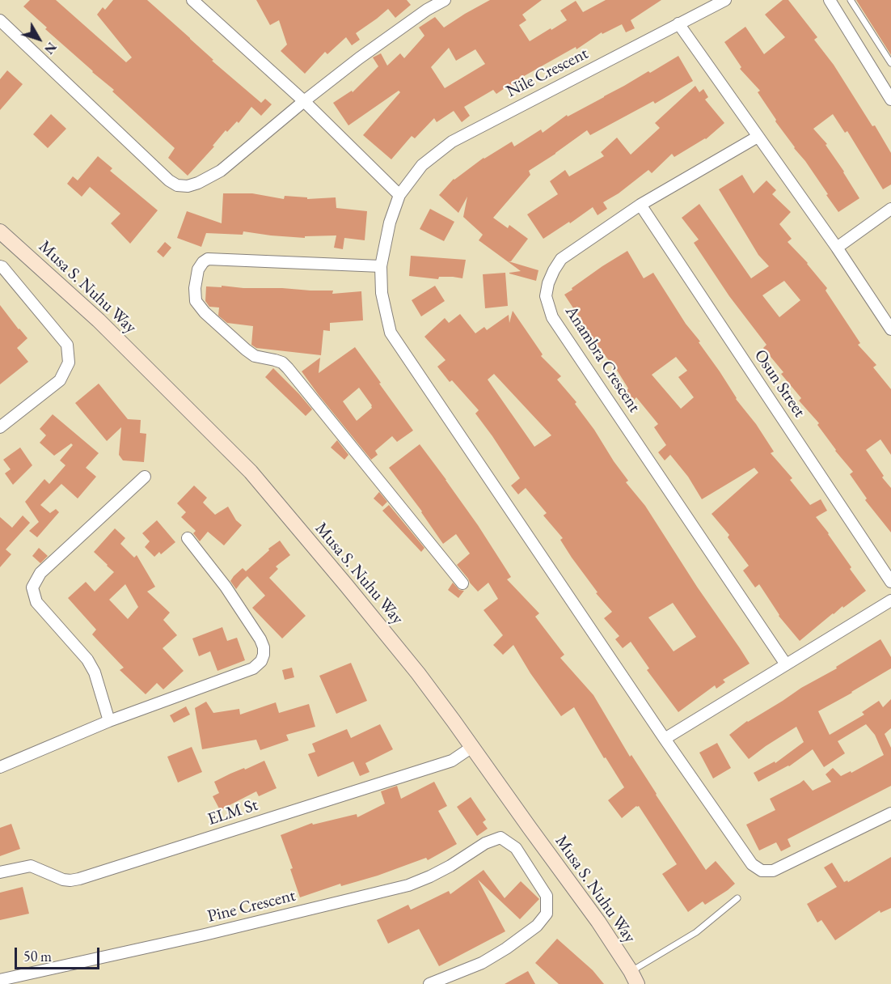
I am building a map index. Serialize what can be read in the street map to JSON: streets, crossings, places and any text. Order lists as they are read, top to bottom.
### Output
{
  "streets": {
    "street": [
      "Nile Crescent",
      "Musa S. Nuhu Way",
      "Anambra Crescent",
      "Osun Street",
      "ELM St",
      "Pine Crescent"
    ]
  },
  "crossings": [
    ["Musa S. Nuhu Way", "ELM St"],
    ["Anambra Crescent", "Osun Street"]
  ],
  "scale_bar": "50 m",
  "north": "bottom right"
}
